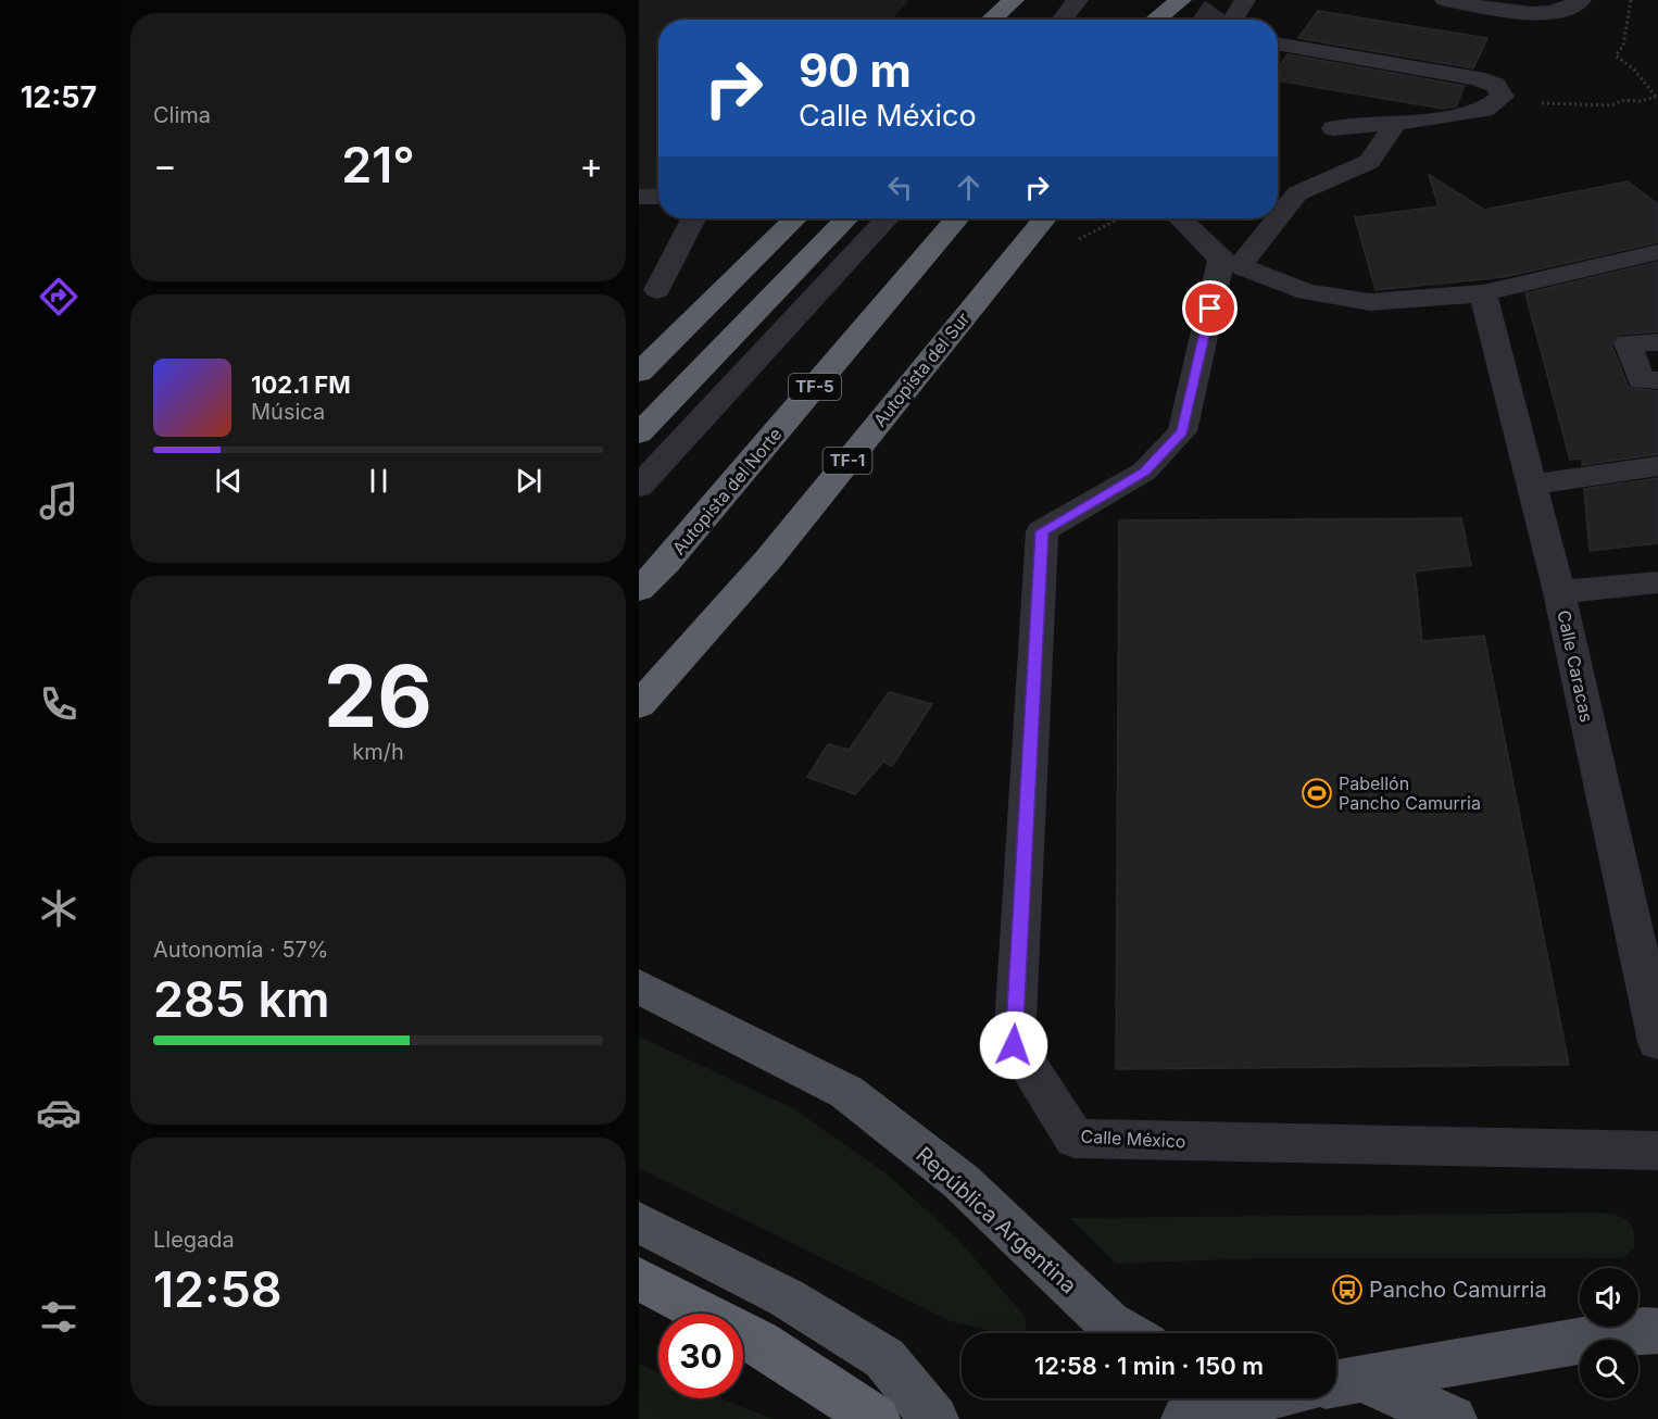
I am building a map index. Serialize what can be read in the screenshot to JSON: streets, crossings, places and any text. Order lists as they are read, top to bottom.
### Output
{
  "streets": {
    "highway": [
      "Autopista del Sur",
      "TF-5",
      "TF-1",
      "Autopista del Norte"
    ],
    "main road": ["República Argentina"],
    "street": ["Calle Caracas", "Calle México"]
  },
  "places": {
    "sports": ["Pabellón Pancho Camurria"],
    "bus stop": ["Pancho Camurria"]
  },
  "page": {
    "tabs": "12:57",
    "tile": [
      "Clima",
      ["26", "km/h"],
      ["Autonomía · 57%", "285 km"],
      ["Llegada", "12:58"]
    ],
    "turn": ["90 m", "Calle México"],
    "heat": ["−", "21°", "+"],
    "song": ["102.1 FM", "Música"],
    "limit": "30",
    "trip": "12:58 · 1 min · 150 m"
  }
}
